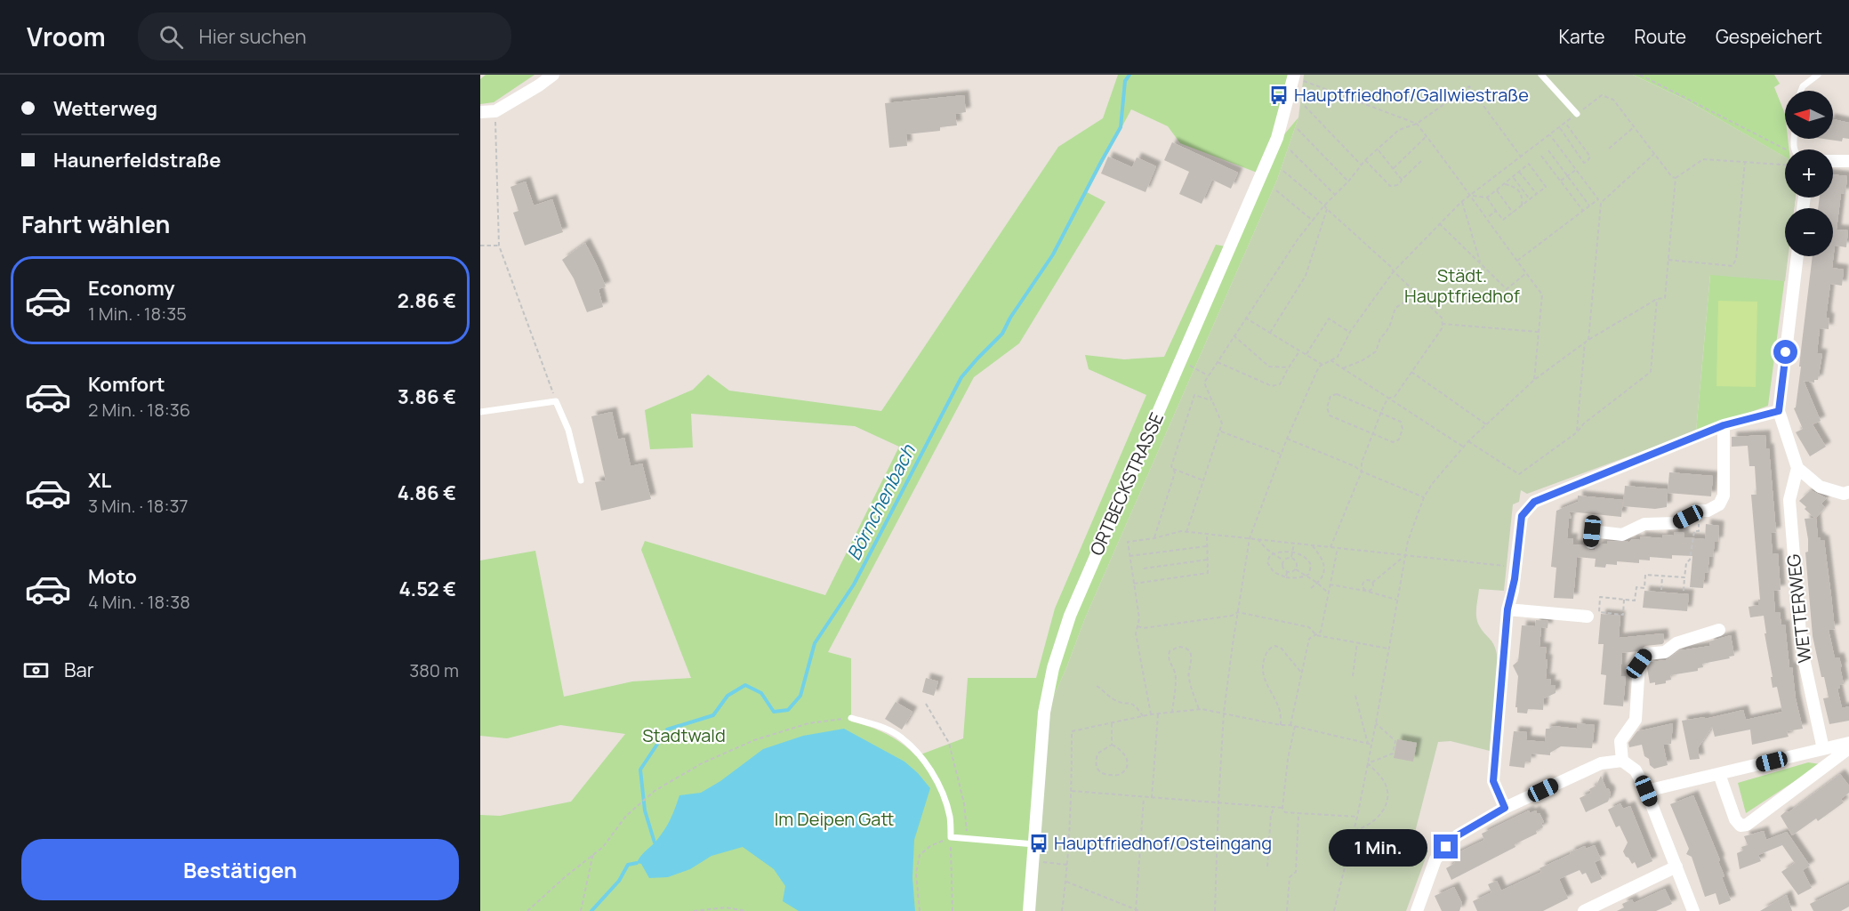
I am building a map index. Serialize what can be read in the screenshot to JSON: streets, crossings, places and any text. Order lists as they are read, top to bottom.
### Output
{
  "streets": {
    "street": ["ORTBECKSTRASSE", "WETTERWEG"]
  },
  "water": ["Börnchenbach"],
  "parks": ["Städt. Hauptfriedhof", "Stadtwald", "Im Deipen Gatt"],
  "places": {
    "bus stop": ["Hauptfriedhof/Gallwiestraße", "Hauptfriedhof/Osteingang"]
  },
  "north": "left",
  "page": {
    "header": "Vroom",
    "search": "Hier suchen",
    "nav": ["Karte", "Route", "Gespeichert"],
    "banner": ["Wetterweg", "Haunerfeldstraße"],
    "map_buttons": ["+", "−"],
    "heading": "Fahrt wählen",
    "list": [
      {
        "name": "Economy",
        "note": "1 Min. · 18:35",
        "value": "2.86 €"
      },
      {
        "name": "Komfort",
        "note": "2 Min. · 18:36",
        "value": "3.86 €"
      },
      {
        "name": "XL",
        "note": "3 Min. · 18:37",
        "value": "4.86 €"
      },
      {
        "name": "Moto",
        "note": "4 Min. · 18:38",
        "value": "4.52 €"
      }
    ],
    "pay": ["Bar", "380 m"],
    "buttons": "Bestätigen",
    "bubble": "1 Min."
  }
}
